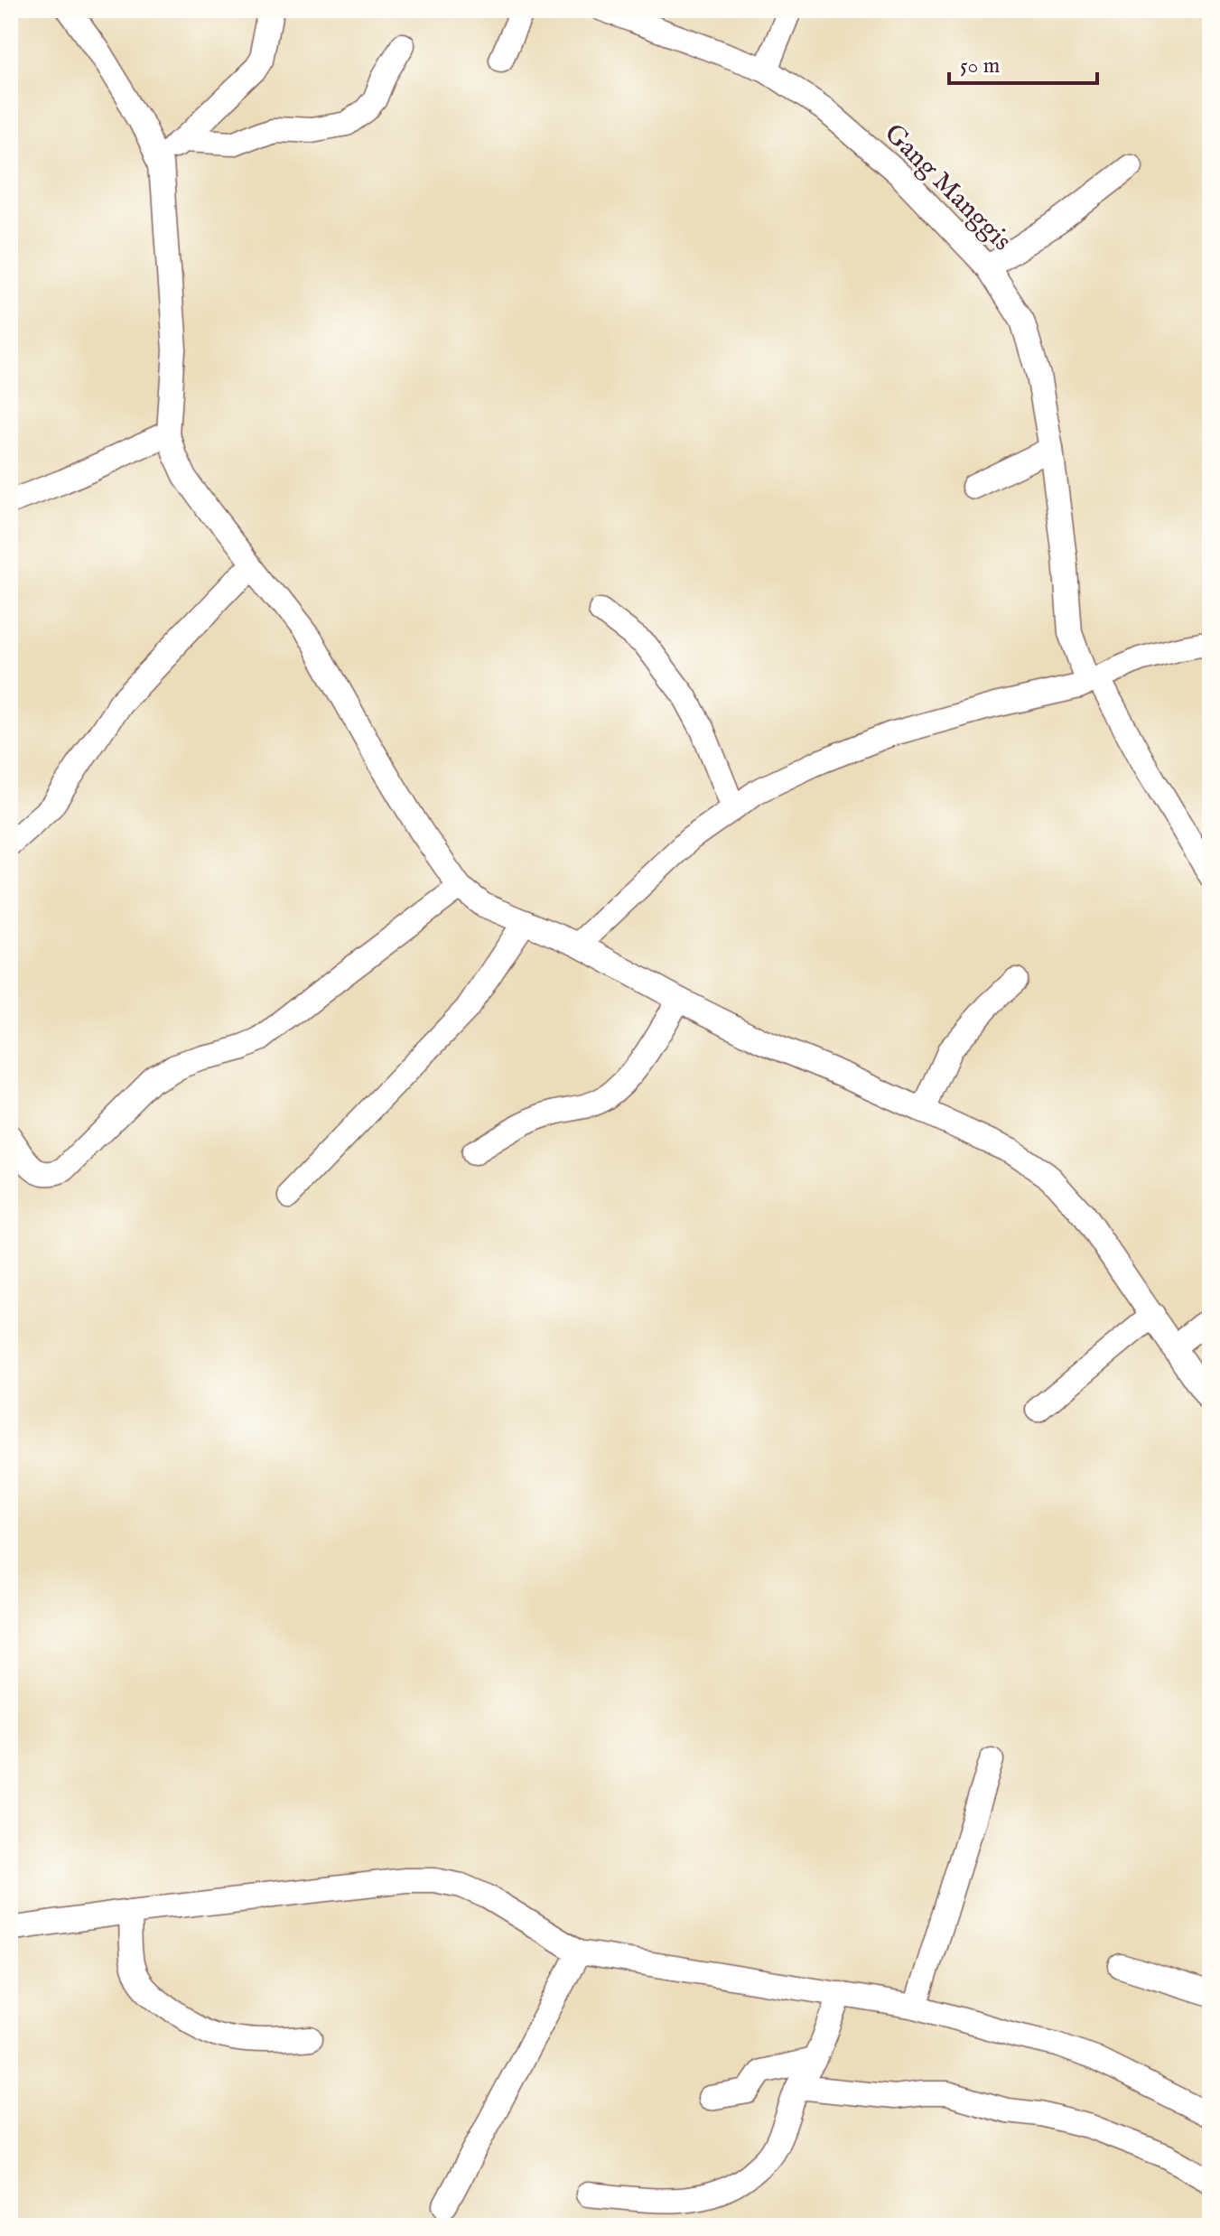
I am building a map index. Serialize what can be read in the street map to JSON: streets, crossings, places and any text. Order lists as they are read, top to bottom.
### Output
{
  "streets": {
    "street": ["Gang Manggis"]
  },
  "scale_bar": "50 m"
}
